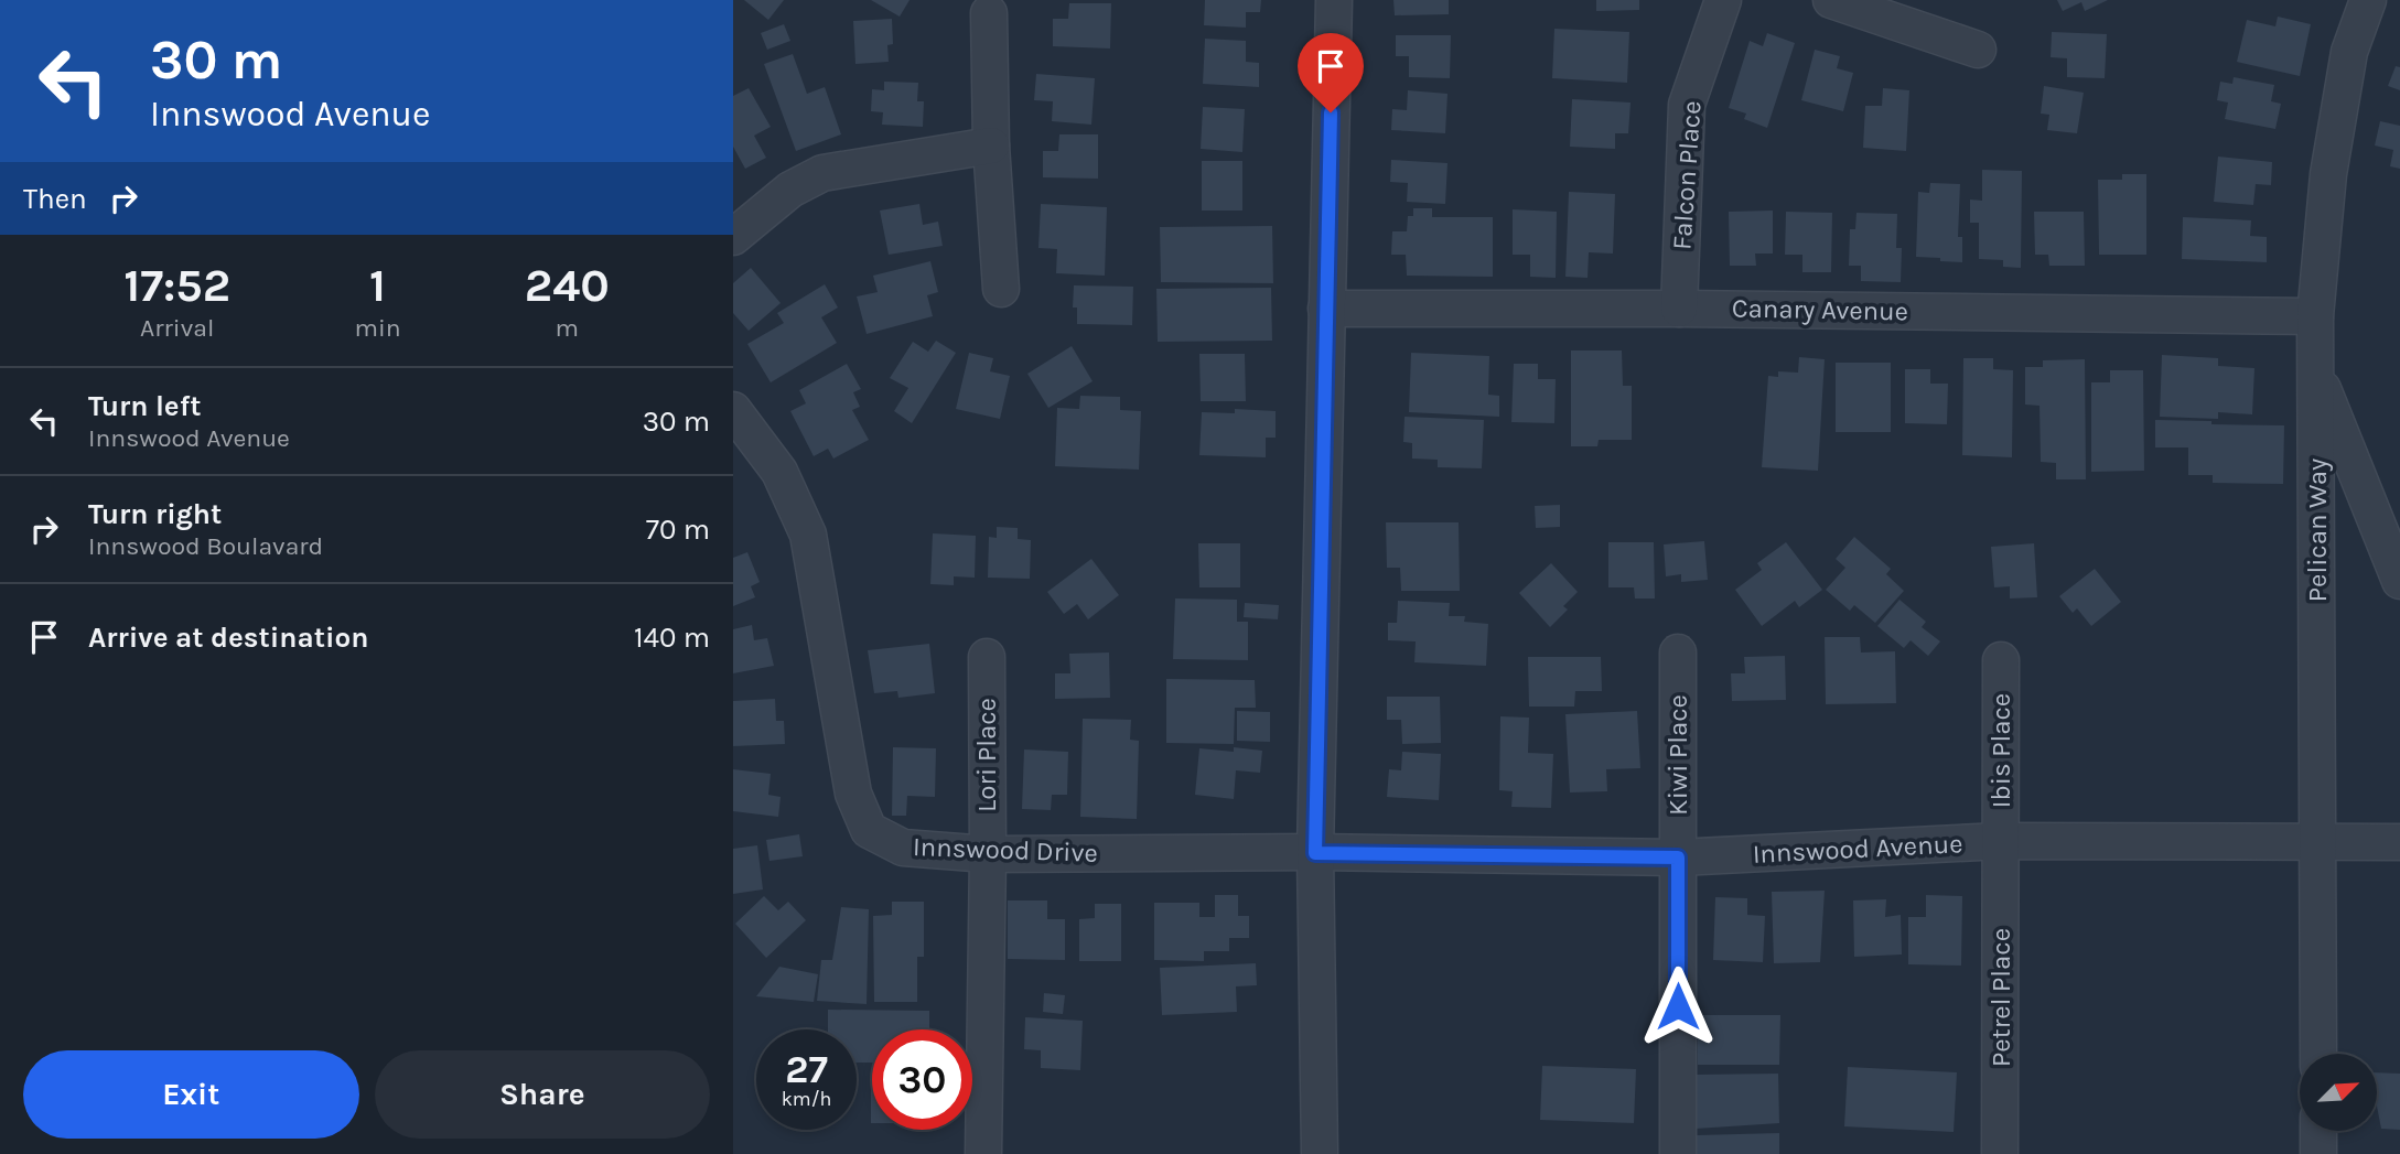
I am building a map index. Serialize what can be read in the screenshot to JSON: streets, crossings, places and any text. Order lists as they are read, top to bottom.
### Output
{
  "streets": {
    "street": [
      "Falcon Place",
      "Canary Avenue",
      "Pelican Way",
      "Ibis Place",
      "Lori Place",
      "Kiwi Place",
      "Innswood Avenue",
      "Innswood Drive",
      "Petrel Place"
    ]
  },
  "crossings": [
    ["Falcon Place", "Canary Avenue"],
    ["Canary Avenue", "Pelican Way"],
    ["Pelican Way", "Innswood Avenue"],
    ["Ibis Place", "Innswood Avenue"],
    ["Ibis Place", "Petrel Place"],
    ["Lori Place", "Innswood Drive"],
    ["Kiwi Place", "Innswood Avenue"],
    ["Innswood Avenue", "Innswood Drive"],
    ["Innswood Avenue", "Petrel Place"]
  ],
  "north": "top right",
  "page": {
    "turn": ["30 m", "Innswood Avenue"],
    "then": "Then",
    "eta": [
      "17:52",
      "Arrival",
      "1",
      "min",
      "240",
      "m"
    ],
    "list": [
      {
        "name": "Turn left",
        "note": "Innswood Avenue",
        "value": "30 m"
      },
      {
        "name": "Turn right",
        "note": "Innswood Boulavard",
        "value": "70 m"
      },
      {
        "name": "Arrive at destination",
        "value": "140 m"
      }
    ],
    "speed": "27 km/h",
    "limit": "30",
    "buttons": ["Exit", "Share"]
  }
}
